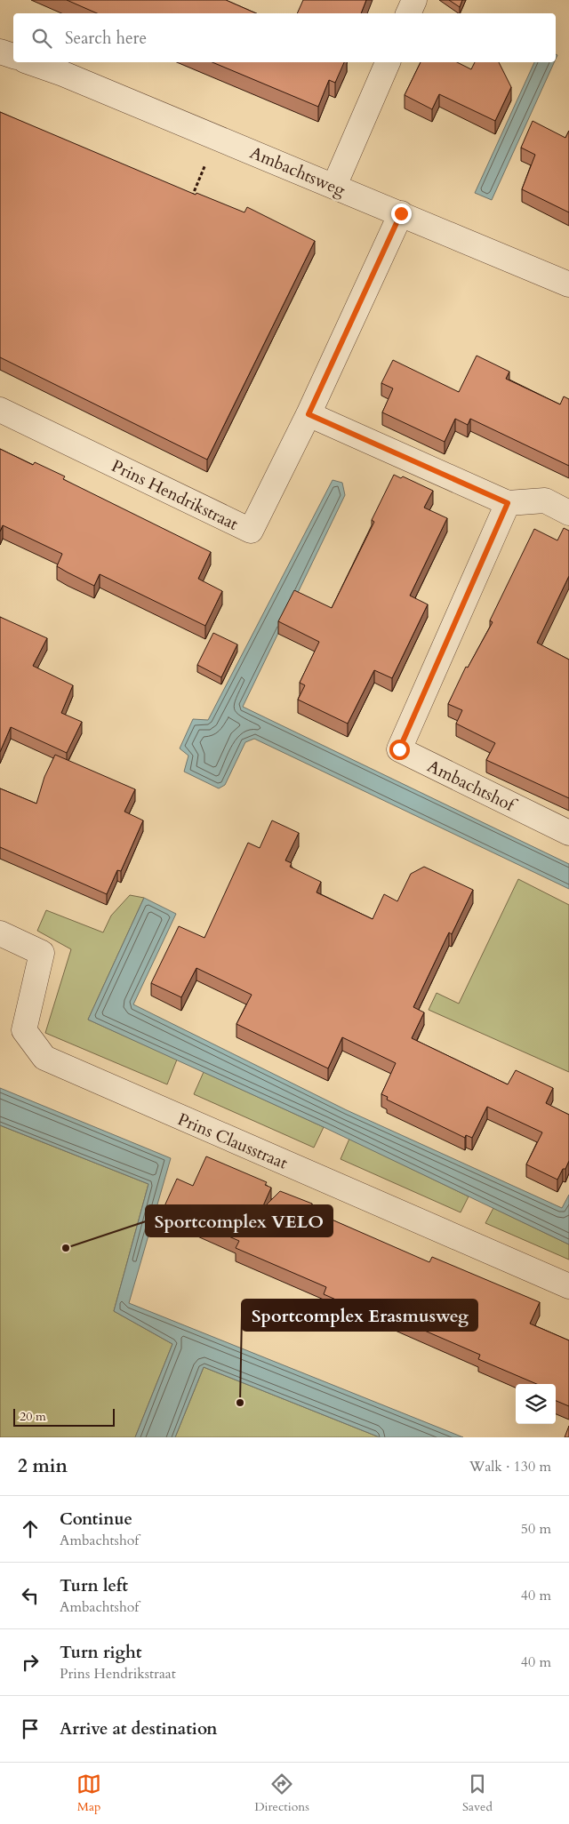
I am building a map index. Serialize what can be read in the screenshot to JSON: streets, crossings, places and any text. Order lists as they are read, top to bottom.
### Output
{
  "streets": {
    "street": [
      "Ambachtsweg",
      "Prins Hendrikstraat",
      "Ambachtshof",
      "Prins Clausstraat"
    ]
  },
  "crossings": [
    ["Ambachtsweg", "Prins Hendrikstraat"]
  ],
  "places": ["Sportcomplex VELO", "Sportcomplex Erasmusweg"],
  "scale_bar": "20 m",
  "page": {
    "search": "Search here",
    "scale": "20 m",
    "heading": ["2 min", "Walk · 130 m"],
    "list": [
      ["Continue", "Ambachtshof", "50 m"],
      ["Turn left", "Ambachtshof", "40 m"],
      ["Turn right", "Prins Hendrikstraat", "40 m"],
      "Arrive at destination"
    ],
    "nav": ["Map", "Directions", "Saved"]
  }
}
